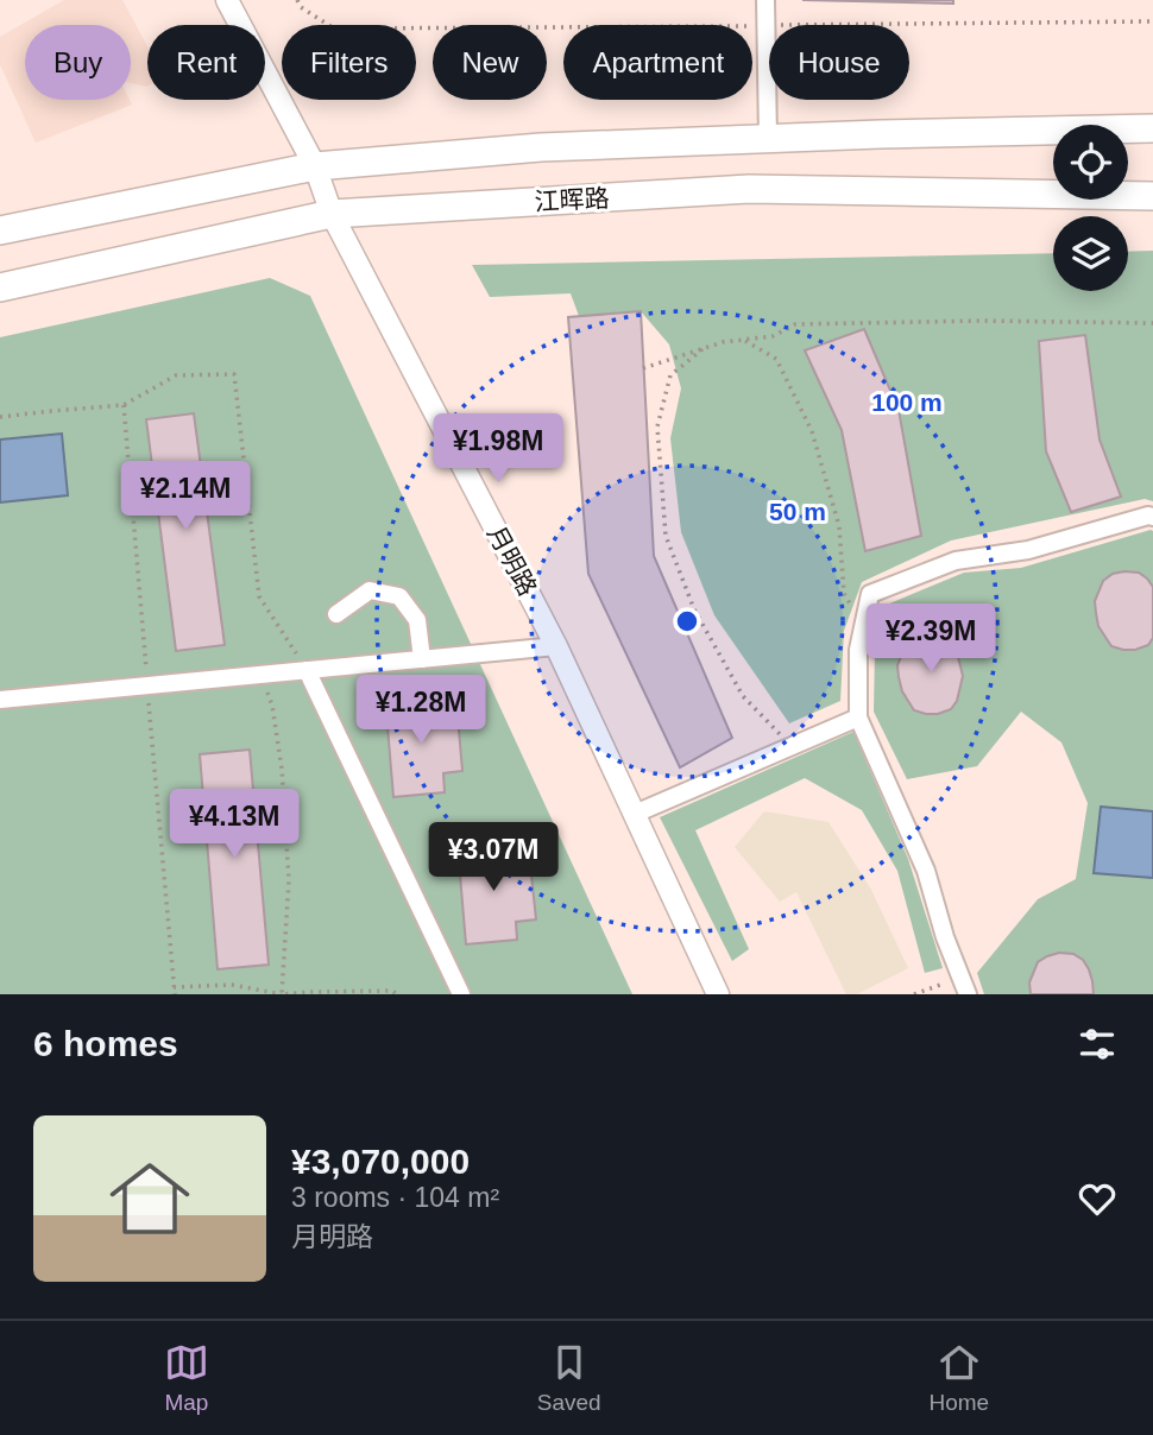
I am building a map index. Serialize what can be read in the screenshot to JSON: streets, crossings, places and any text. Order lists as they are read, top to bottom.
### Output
{
  "streets": {
    "main road": ["江晖路"],
    "street": ["月明路"]
  },
  "crossings": [
    ["江晖路", "月明路"]
  ],
  "page": {
    "chip": [
      "Buy",
      "Rent",
      "Filters",
      "New",
      "Apartment",
      "House"
    ],
    "price": [
      "¥1.98M",
      "¥2.14M",
      "¥2.39M",
      "¥1.28M",
      "¥4.13M",
      "¥3.07M"
    ],
    "heading": "6 homes",
    "list": [
      {
        "name": "¥3,070,000",
        "note": "3 rooms · 104 m² · 月明路"
      }
    ],
    "tabs": ["Map", "Saved", "Home"]
  },
  "rings": ["100 m", "50 m"]
}
